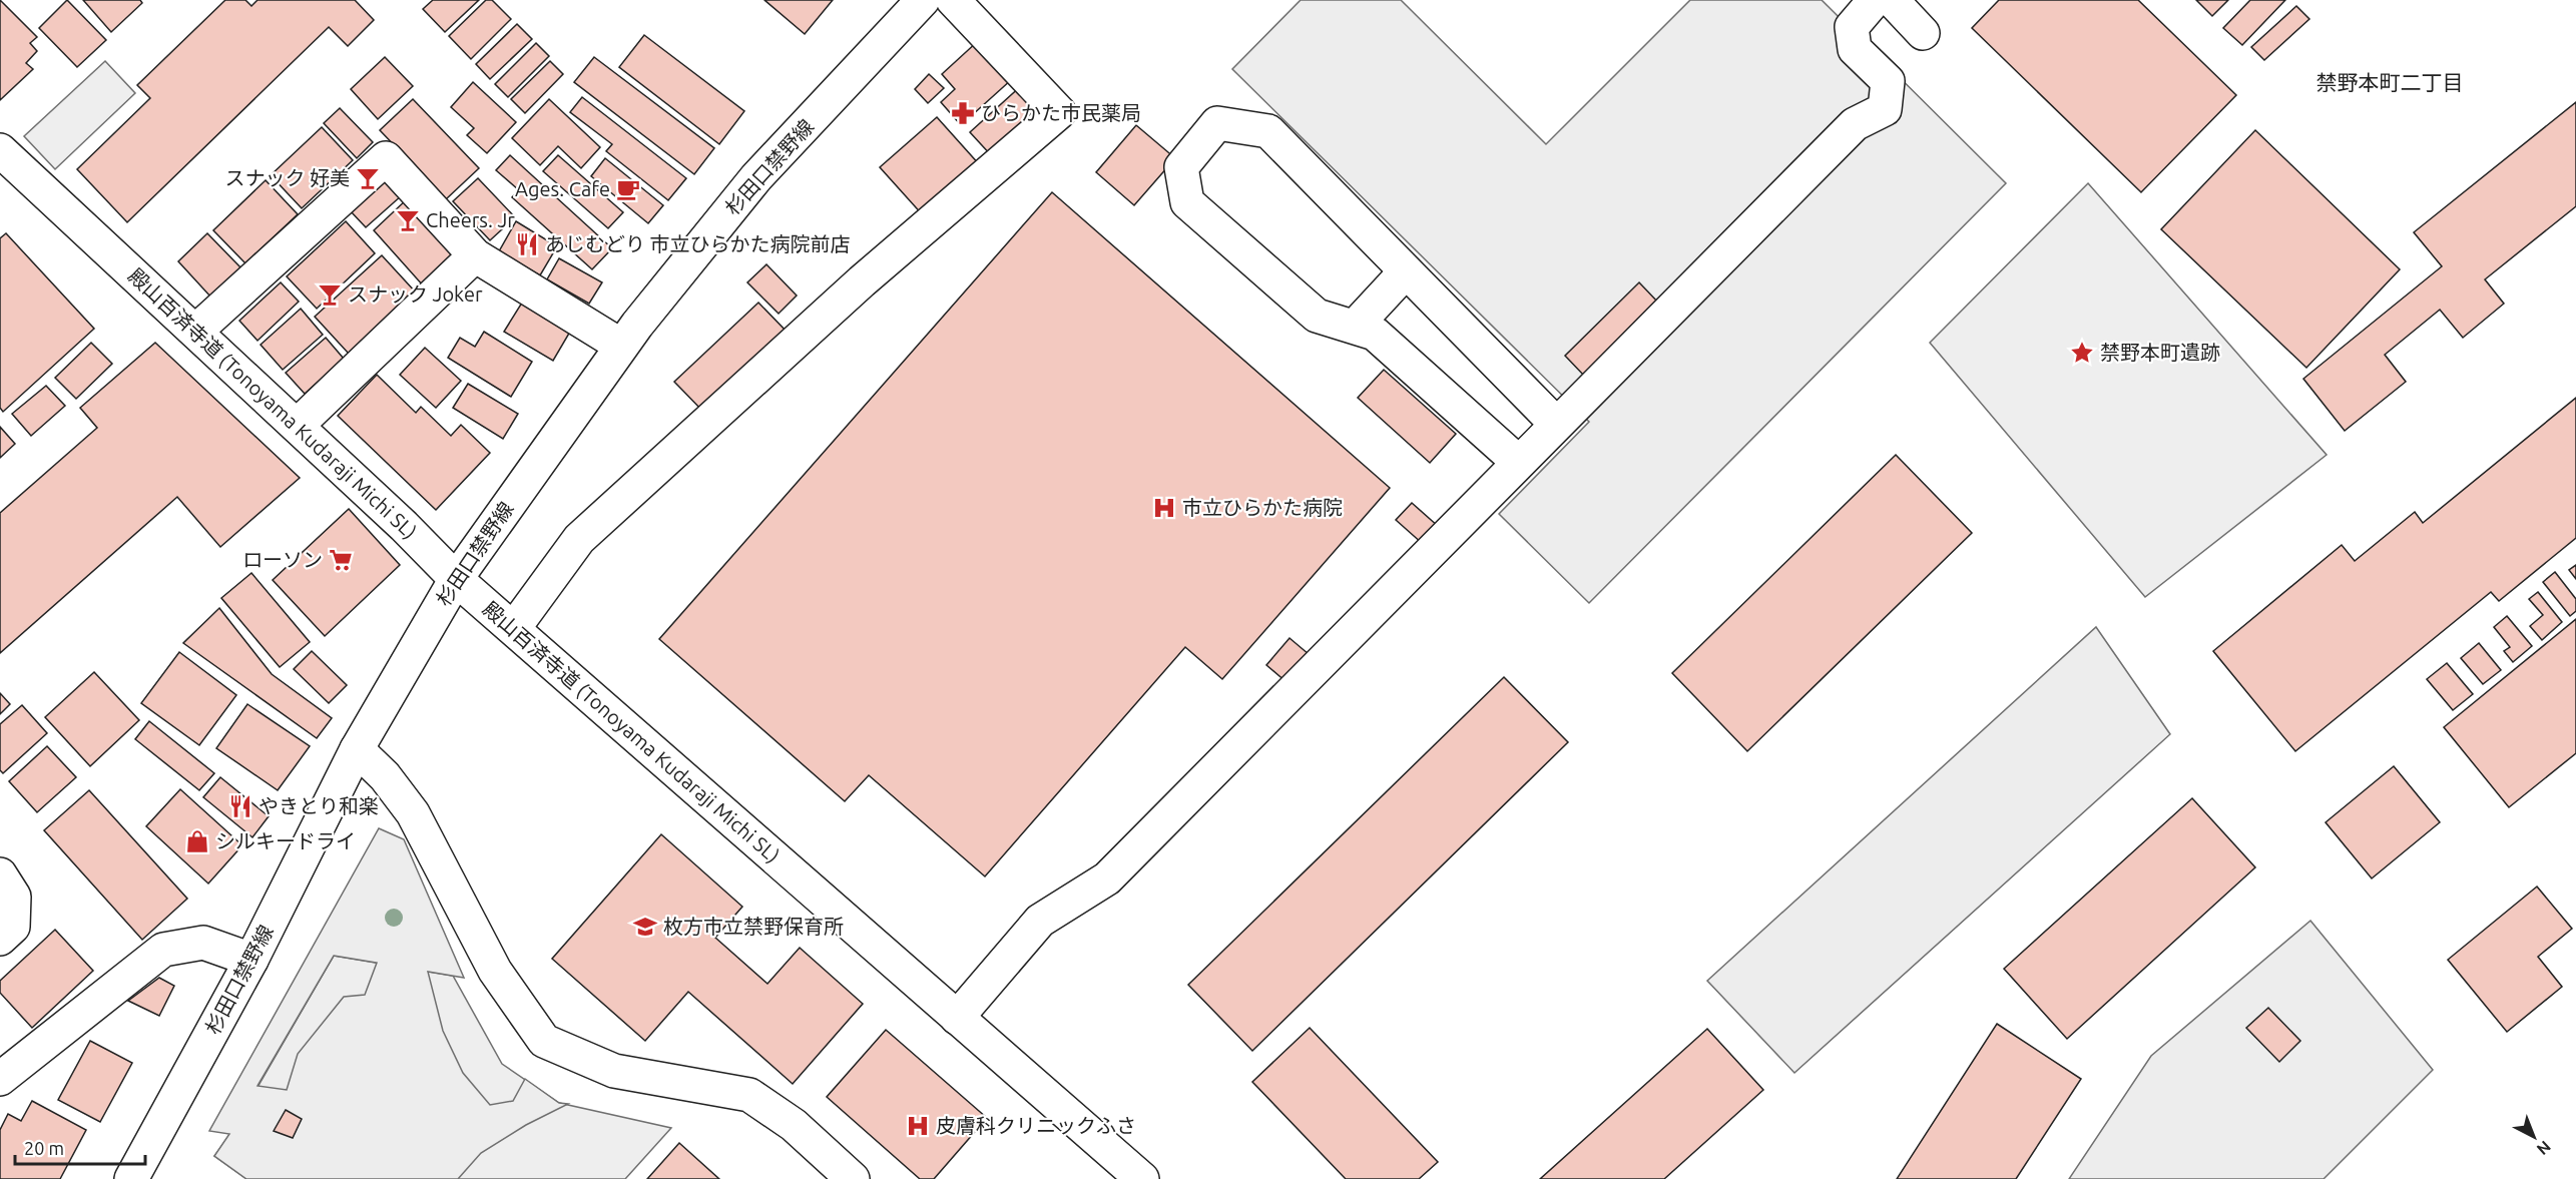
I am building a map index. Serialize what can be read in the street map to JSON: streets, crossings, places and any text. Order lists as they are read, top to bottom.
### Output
{
  "streets": {
    "street": ["杉田口禁野線", "殿山百済寺道 (Tonoyama Kudaraji Michi SL)"]
  },
  "crossings": [
    ["杉田口禁野線", "殿山百済寺道 (Tonoyama Kudaraji Michi SL)"]
  ],
  "districts": ["禁野本町二丁目"],
  "places": {
    "pharmacy": ["ひらかた市民薬局"],
    "bar": ["スナック 好美", "Cheers. Jr", "スナック Joker"],
    "cafe": ["Ages. Cafe"],
    "restaurant": ["あじむどり 市立ひらかた病院前店", "やきとり和楽"],
    "place": ["禁野本町遺跡"],
    "hospital": ["市立ひらかた病院", "皮膚科クリニックふさ"],
    "supermarket": ["ローソン"],
    "shop": ["シルキードライ"],
    "school or university": ["枚方市立禁野保育所"]
  },
  "scale_bar": "20 m",
  "north": "bottom right"
}
